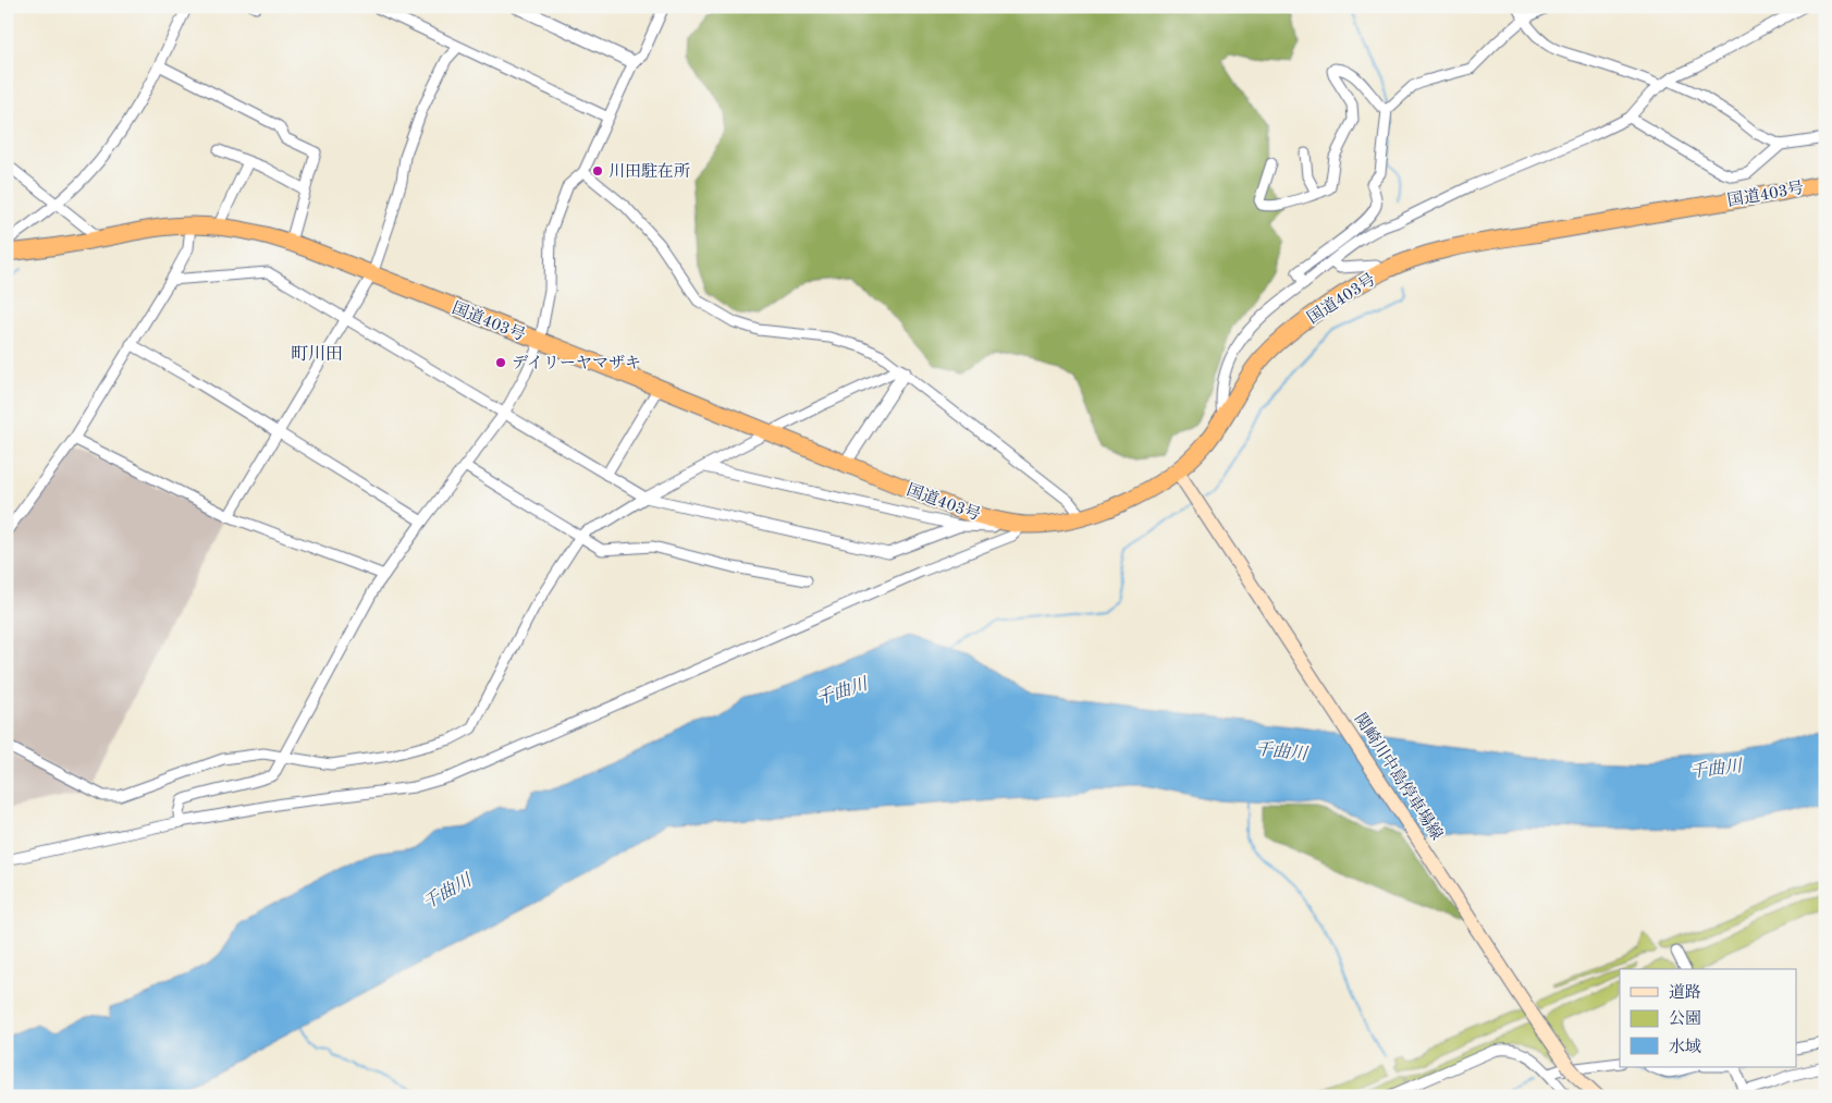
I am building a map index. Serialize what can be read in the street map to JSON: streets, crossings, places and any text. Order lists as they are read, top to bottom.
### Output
{
  "streets": {
    "highway": ["国道403号"],
    "main road": ["関崎川中島停車場線"]
  },
  "crossings": [
    ["国道403号", "関崎川中島停車場線"]
  ],
  "districts": ["町川田"],
  "water": ["千曲川"],
  "places": ["川田駐在所", "デイリーヤマザキ"],
  "legend": ["道路", "公園", "水域"]
}
